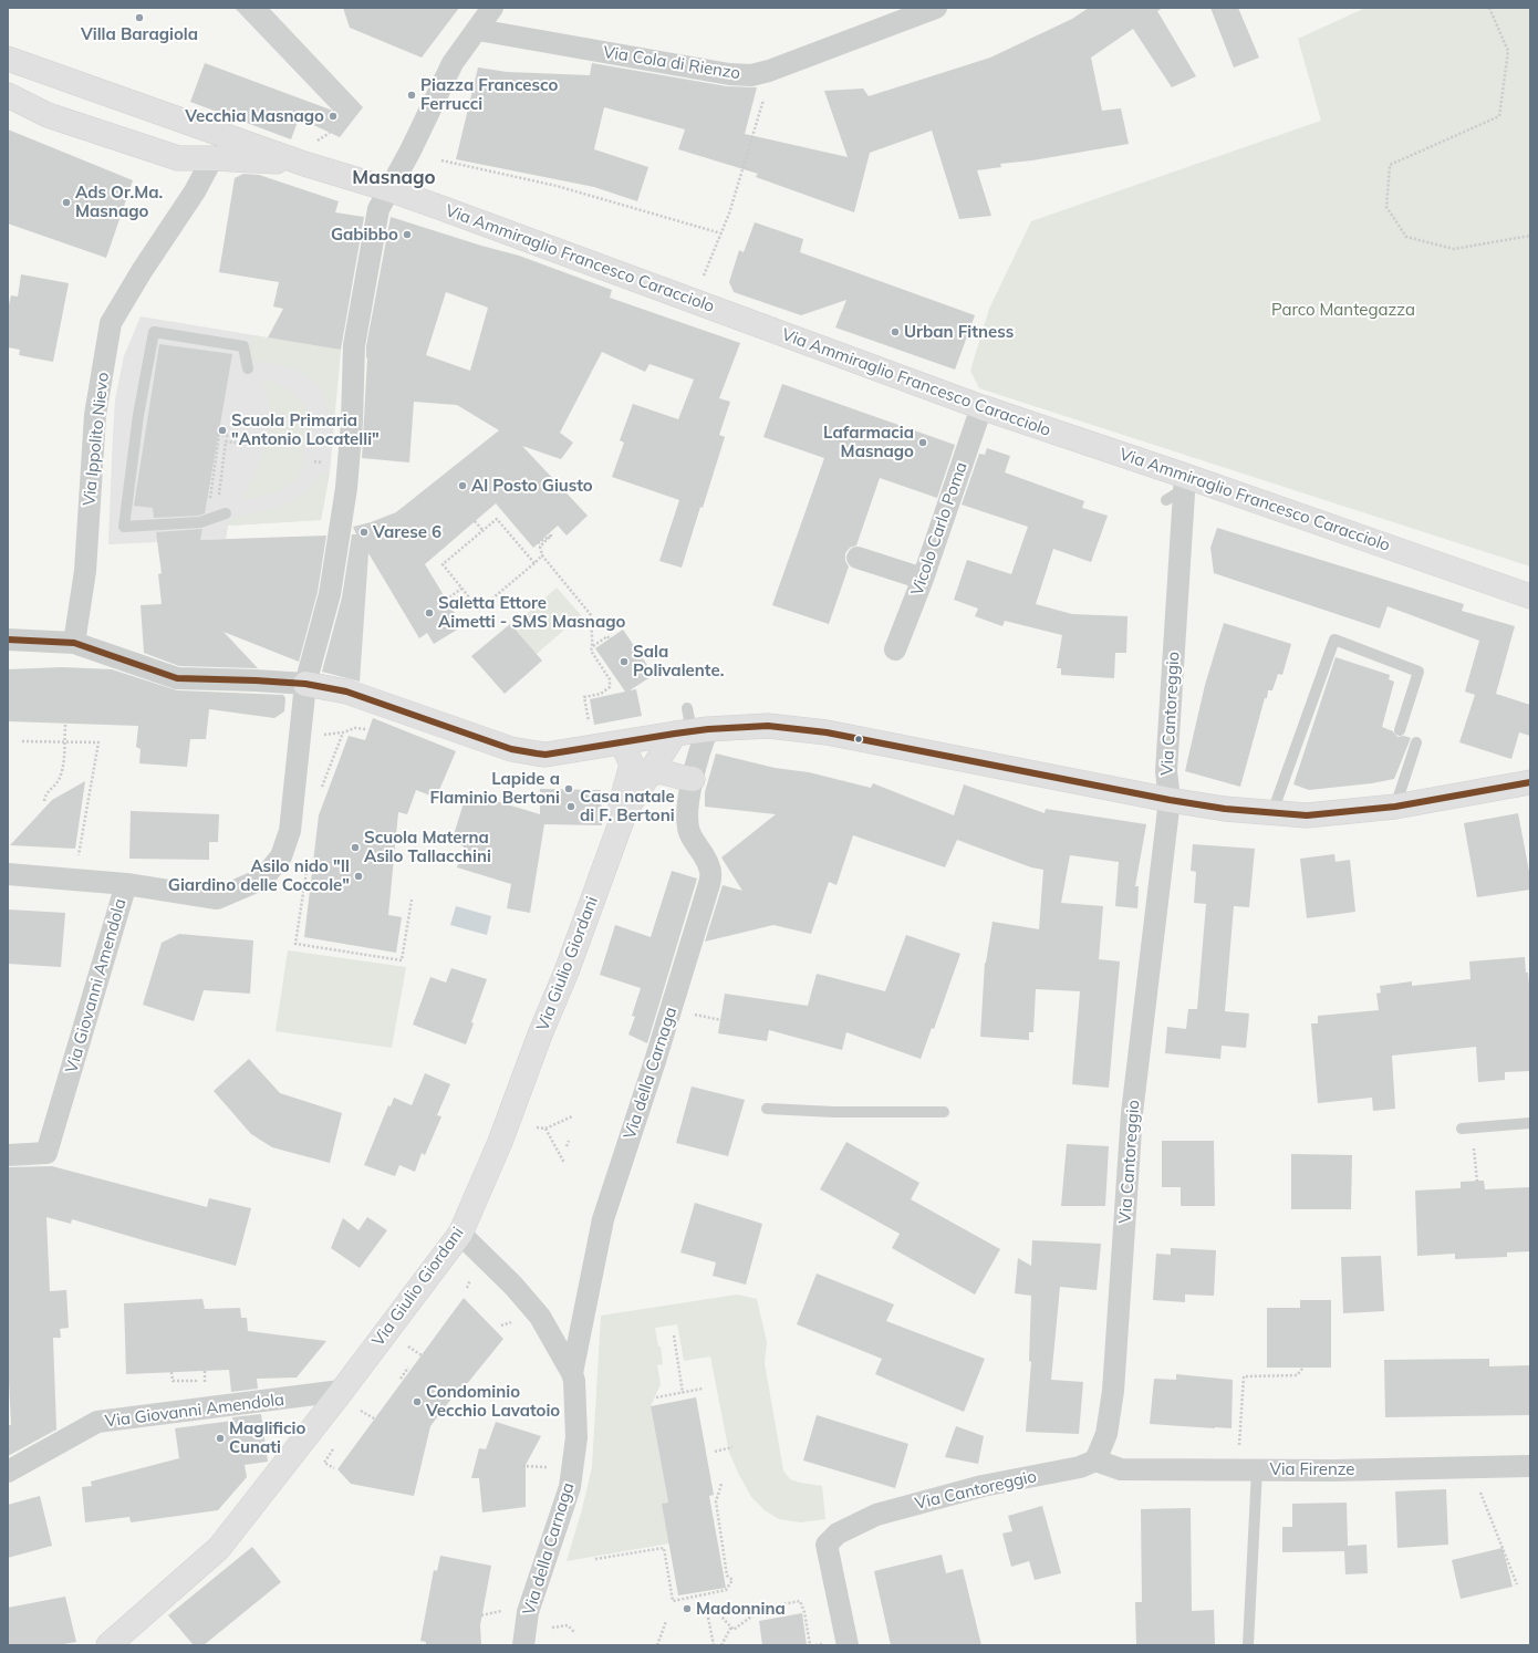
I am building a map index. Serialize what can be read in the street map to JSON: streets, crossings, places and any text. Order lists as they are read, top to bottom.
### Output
{
  "streets": {
    "street": [
      "Via Cola di Rienzo",
      "Via Ammiraglio Francesco Caracciolo",
      "Via Ippolito Nievo",
      "Vicolo Carlo Poma",
      "Via Cantoreggio",
      "Via Giulio Giordani",
      "Via Giovanni Amendola",
      "Via della Carnaga",
      "Via Firenze"
    ]
  },
  "crossings": [
    ["Via Cola di Rienzo", "Via Giovanni Amendola"],
    ["Via Ammiraglio Francesco Caracciolo", "Via Ippolito Nievo"],
    ["Via Ammiraglio Francesco Caracciolo", "Vicolo Carlo Poma"],
    ["Via Ammiraglio Francesco Caracciolo", "Via Cantoreggio"],
    ["Via Ammiraglio Francesco Caracciolo", "Via Giovanni Amendola"],
    ["Via Cantoreggio", "Via Firenze"],
    ["Via Giulio Giordani", "Via Giovanni Amendola"],
    ["Via Giulio Giordani", "Via della Carnaga"]
  ],
  "districts": ["Masnago"],
  "parks": ["Parco Mantegazza"],
  "places": [
    "Villa Baragiola",
    "Piazza Francesco Ferrucci",
    "Vecchia Masnago",
    "Ads Or.Ma. Masnago",
    "Gabibbo",
    "Urban Fitness",
    "Scuola Primaria \"Antonio Locatelli\"",
    "Lafarmacia Masnago",
    "Al Posto Giusto",
    "Varese 6",
    "Saletta Ettore Aimetti - SMS Masnago",
    "Sala Polivalente.",
    "Lapide a Flaminio Bertoni",
    "Casa natale di F. Bertoni",
    "Scuola Materna Asilo Tallacchini",
    "Asilo nido \"Il Giardino delle Coccole\"",
    "Condominio Vecchio Lavatoio",
    "Maglificio Cunati",
    "Madonnina"
  ]
}
